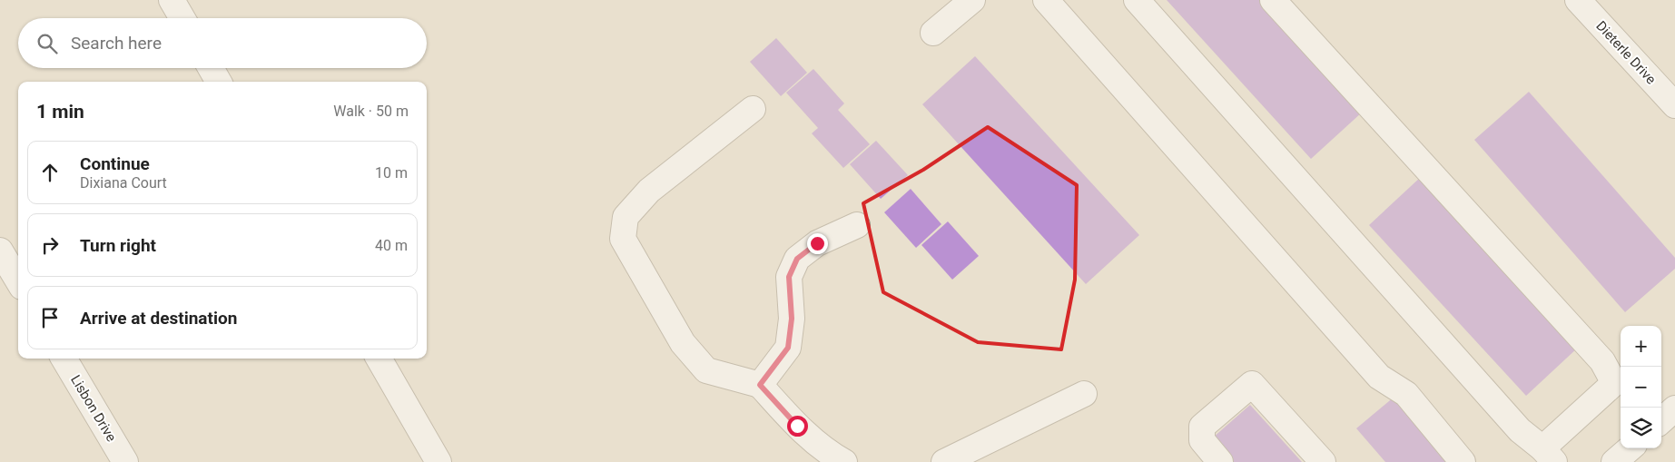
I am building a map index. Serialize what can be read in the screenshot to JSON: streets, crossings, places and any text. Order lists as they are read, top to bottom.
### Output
{
  "streets": {
    "street": ["Dieterle Drive", "Lisbon Drive"]
  },
  "page": {
    "search": "Search here",
    "heading": ["1 min", "Walk · 50 m"],
    "list": [
      ["Continue", "Dixiana Court", "10 m"],
      ["Turn right", "40 m"],
      "Arrive at destination"
    ],
    "map_buttons": ["+", "−"]
  }
}
